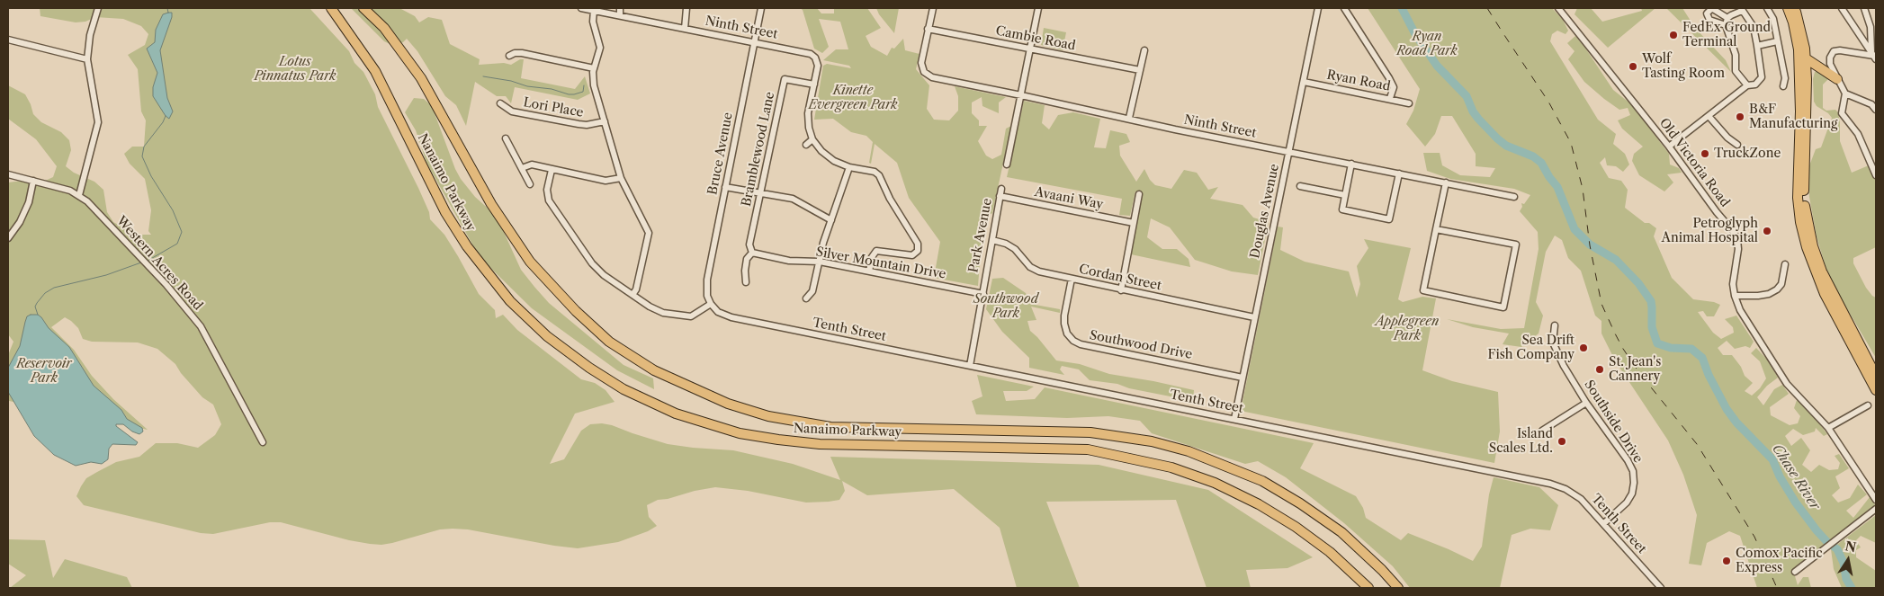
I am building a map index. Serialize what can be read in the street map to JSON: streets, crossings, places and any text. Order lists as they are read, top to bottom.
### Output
{
  "streets": {
    "highway": ["Nanaimo Parkway"],
    "street": [
      "Ninth Street",
      "Cambie Road",
      "Ryan Road",
      "Lori Place",
      "Bramblewood Lane",
      "Bruce Avenue",
      "Old Victoria Road",
      "Avaani Way",
      "Douglas Avenue",
      "Park Avenue",
      "Western Acres Road",
      "Silver Mountain Drive",
      "Cordan Street",
      "Tenth Street",
      "Southwood Drive",
      "Southside Drive"
    ]
  },
  "crossings": [
    ["Ninth Street", "Cambie Road"],
    ["Ninth Street", "Bramblewood Lane"],
    ["Ninth Street", "Bruce Avenue"],
    ["Ninth Street", "Douglas Avenue"],
    ["Ryan Road", "Douglas Avenue"],
    ["Bramblewood Lane", "Silver Mountain Drive"],
    ["Bruce Avenue", "Tenth Street"],
    ["Avaani Way", "Park Avenue"],
    ["Douglas Avenue", "Cordan Street"],
    ["Douglas Avenue", "Tenth Street"],
    ["Douglas Avenue", "Southwood Drive"],
    ["Park Avenue", "Silver Mountain Drive"],
    ["Park Avenue", "Cordan Street"],
    ["Park Avenue", "Tenth Street"],
    ["Cordan Street", "Southwood Drive"],
    ["Tenth Street", "Southside Drive"]
  ],
  "water": ["Chase River"],
  "parks": [
    "Ryan Road Park",
    "Lotus Pinnatus Park",
    "Kinette Evergreen Park",
    "Southwood Park",
    "Applegreen Park",
    "Reservoir Park"
  ],
  "places": [
    "FedEx Ground Terminal",
    "Wolf Tasting Room",
    "B&F Manufacturing",
    "TruckZone",
    "Petroglyph Animal Hospital",
    "Sea Drift Fish Company",
    "St. Jean's Cannery",
    "Island Scales Ltd.",
    "Comox Pacific Express"
  ],
  "north": "top"
}
